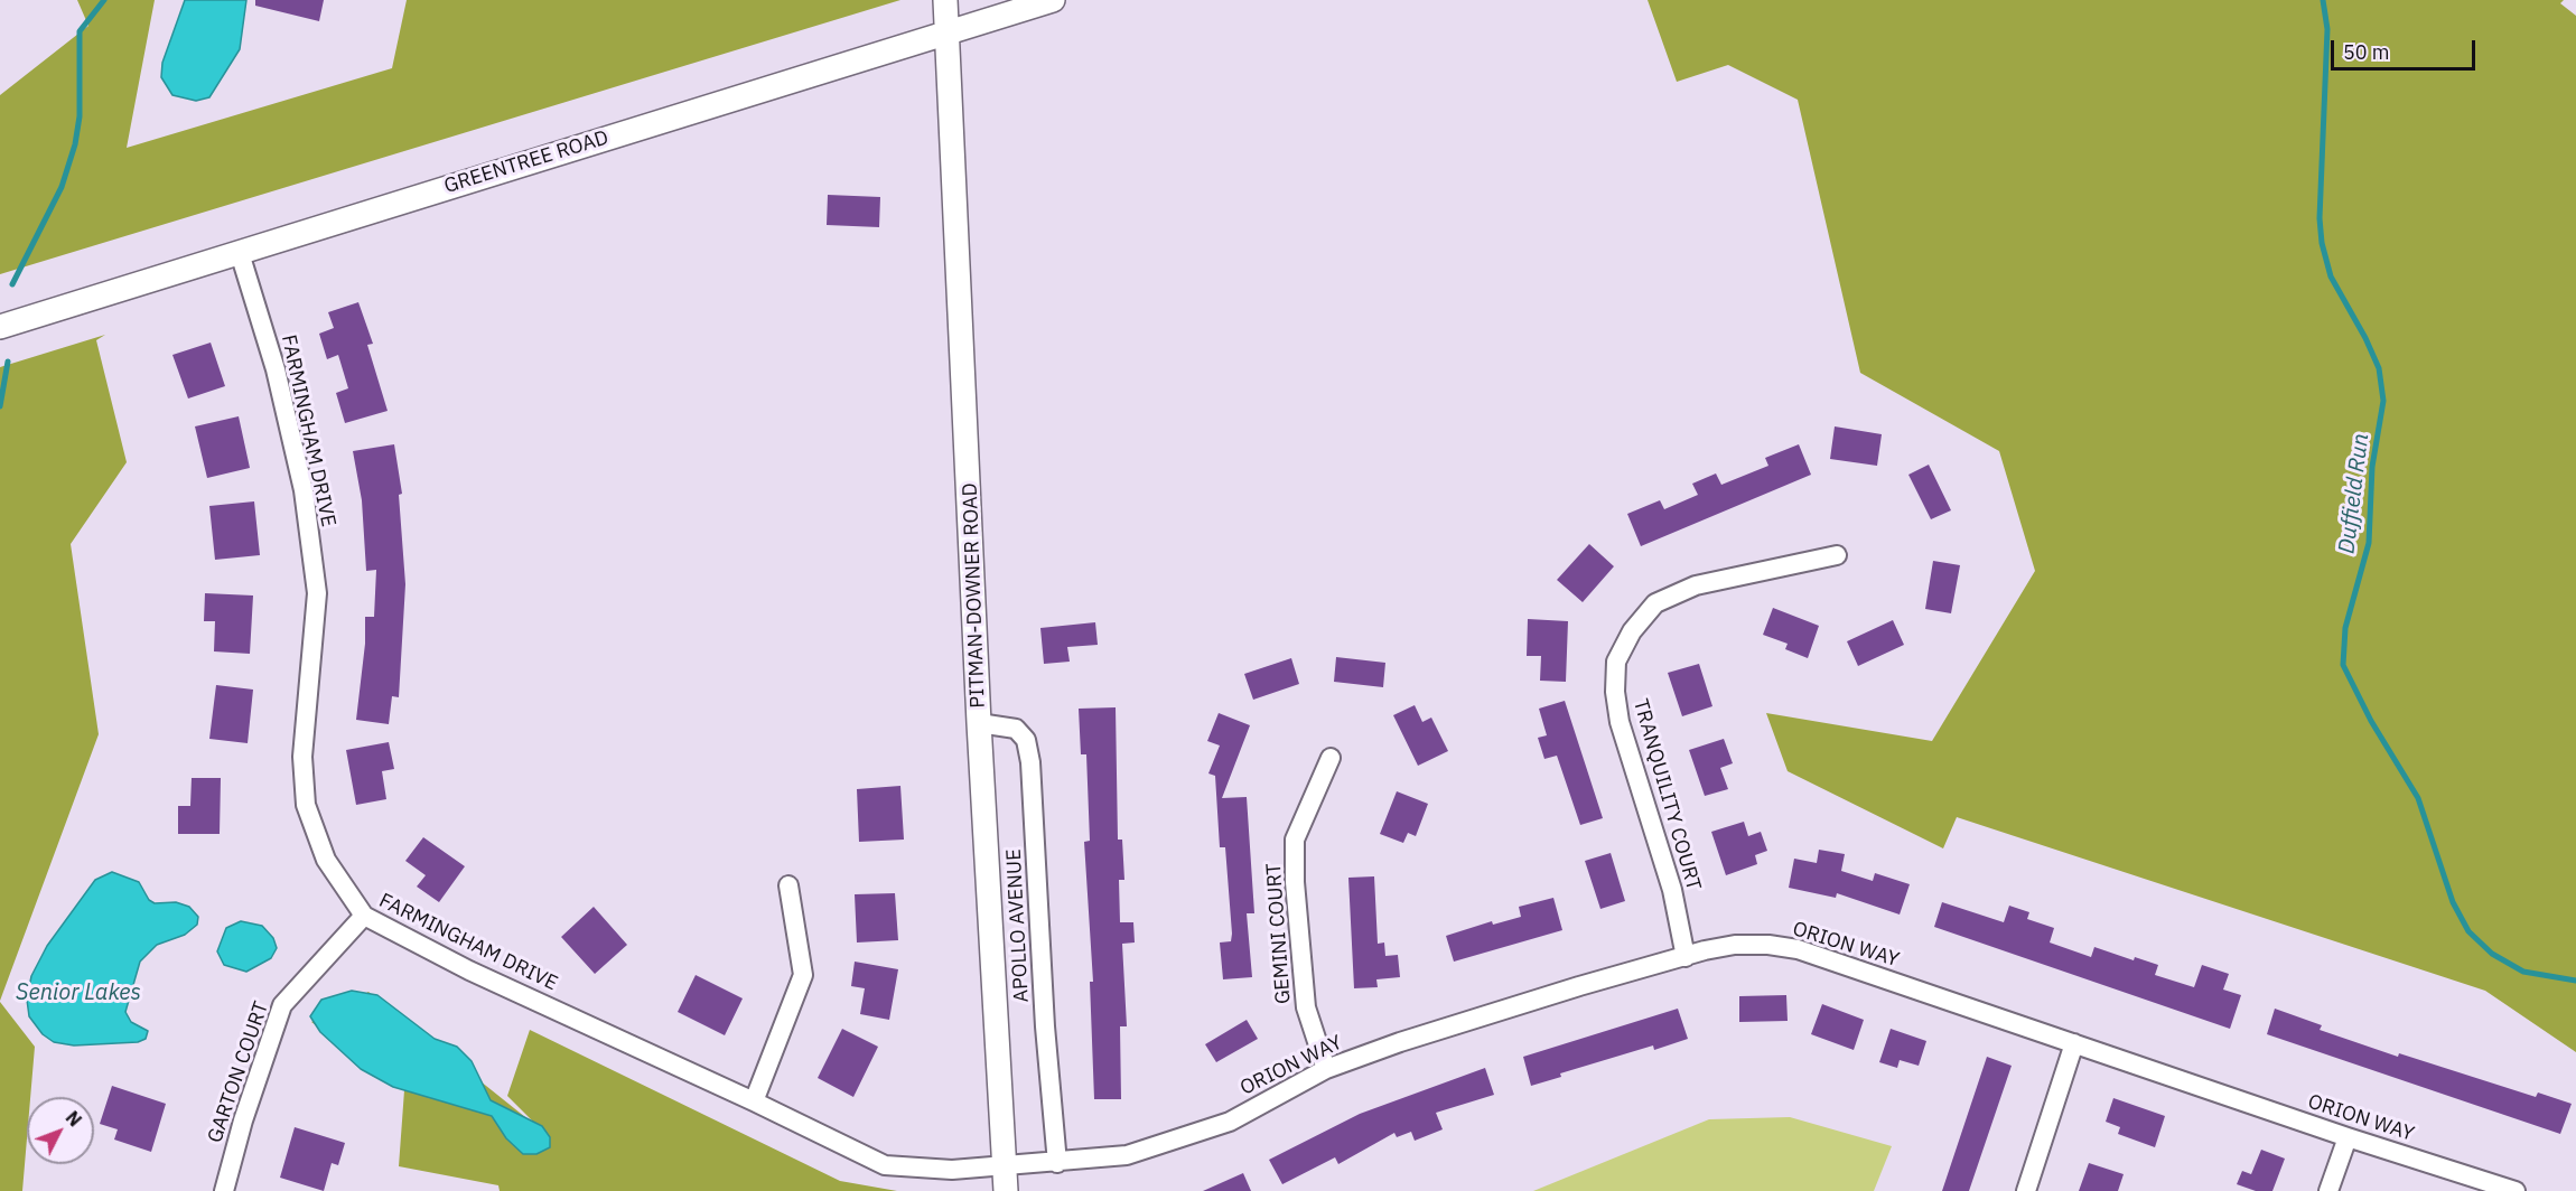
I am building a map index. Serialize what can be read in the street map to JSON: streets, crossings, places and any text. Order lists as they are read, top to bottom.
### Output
{
  "streets": {
    "street": [
      "GREENTREE ROAD",
      "FARMINGHAM DRIVE",
      "PITMAN-DOWNER ROAD",
      "TRANQUILITY COURT",
      "APOLLO AVENUE",
      "GEMINI COURT",
      "ORION WAY",
      "GARTON COURT"
    ]
  },
  "crossings": [
    ["GREENTREE ROAD", "FARMINGHAM DRIVE"],
    ["GREENTREE ROAD", "PITMAN-DOWNER ROAD"],
    ["FARMINGHAM DRIVE", "PITMAN-DOWNER ROAD"],
    ["FARMINGHAM DRIVE", "ORION WAY"],
    ["FARMINGHAM DRIVE", "GARTON COURT"],
    ["PITMAN-DOWNER ROAD", "APOLLO AVENUE"],
    ["PITMAN-DOWNER ROAD", "ORION WAY"],
    ["TRANQUILITY COURT", "ORION WAY"],
    ["APOLLO AVENUE", "ORION WAY"],
    ["GEMINI COURT", "ORION WAY"]
  ],
  "water": ["Duffield Run", "Senior Lakes"],
  "scale_bar": "50 m",
  "north": "top right"
}
